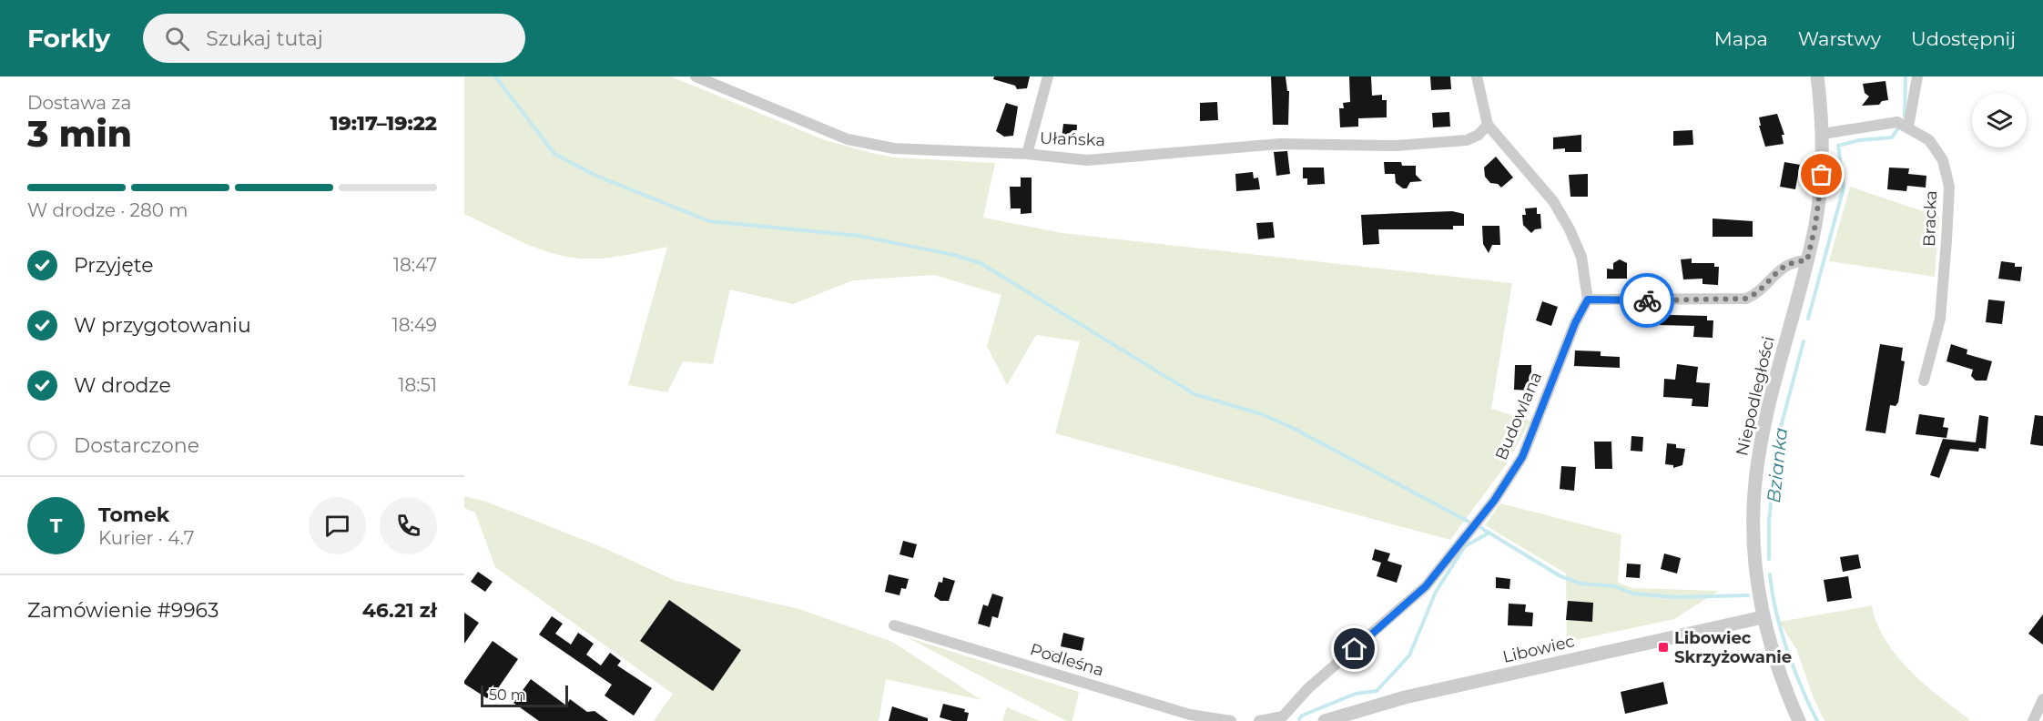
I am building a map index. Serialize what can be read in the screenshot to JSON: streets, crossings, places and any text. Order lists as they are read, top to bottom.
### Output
{
  "streets": {
    "street": [
      "Ułańska",
      "Bracka",
      "Niepodległości",
      "Budowlana",
      "Libowiec",
      "Podleśna"
    ]
  },
  "crossings": [
    ["Niepodległości", "Libowiec"]
  ],
  "water": ["Bzianka"],
  "places": {
    "transit": ["Libowiec Skrzyżowanie"]
  },
  "scale_bar": "50 m",
  "page": {
    "header": "Forkly",
    "search": "Szukaj tutaj",
    "nav": ["Mapa", "Warstwy", "Udostępnij"],
    "heading": ["3 min", "Dostawa za", "19:17–19:22"],
    "panel": [
      "Tomek",
      "Kurier · 4.7",
      "Zamówienie #9963",
      "46.21 zł"
    ],
    "bar": "W drodze · 280 m",
    "list": [
      ["Przyjęte", "18:47"],
      ["W przygotowaniu", "18:49"],
      ["W drodze", "18:51"],
      "Dostarczone"
    ],
    "round": "T",
    "scale": "50 m"
  }
}
